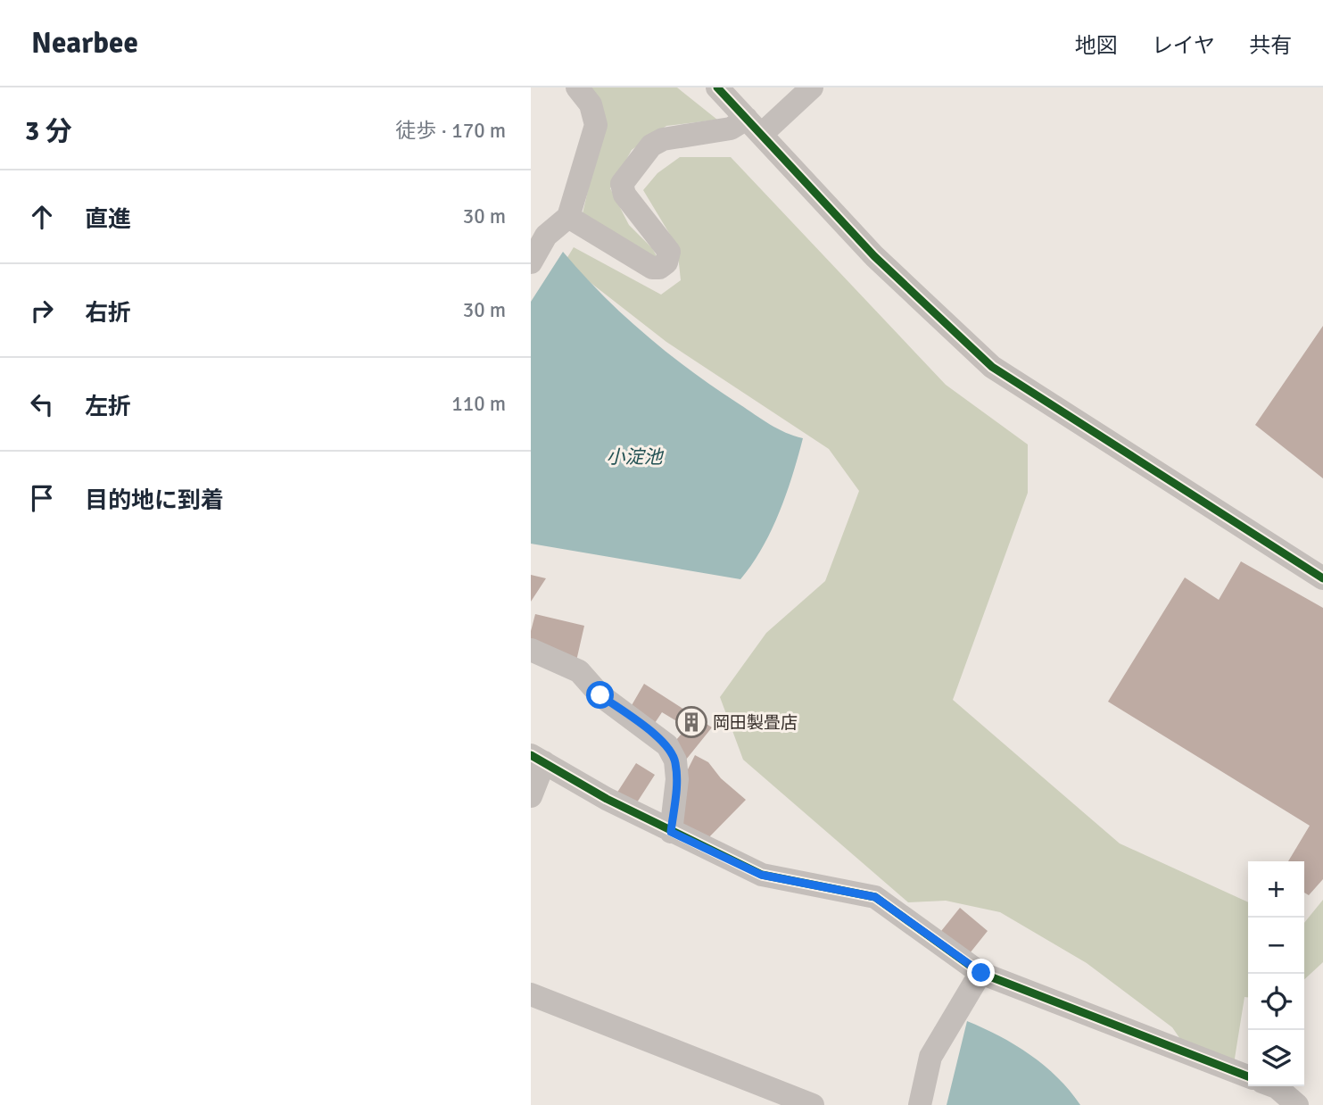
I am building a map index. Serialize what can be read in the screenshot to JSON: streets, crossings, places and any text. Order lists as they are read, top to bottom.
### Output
{
  "water": ["小淀池"],
  "places": {
    "building": ["岡田製畳店"]
  },
  "page": {
    "header": "Nearbee",
    "nav": ["地図", "レイヤ", "共有"],
    "heading": ["3 分", "徒歩 · 170 m"],
    "list": [
      ["直進", "30 m"],
      ["右折", "30 m"],
      ["左折", "110 m"],
      "目的地に到着"
    ],
    "map_buttons": ["+", "−"]
  }
}
